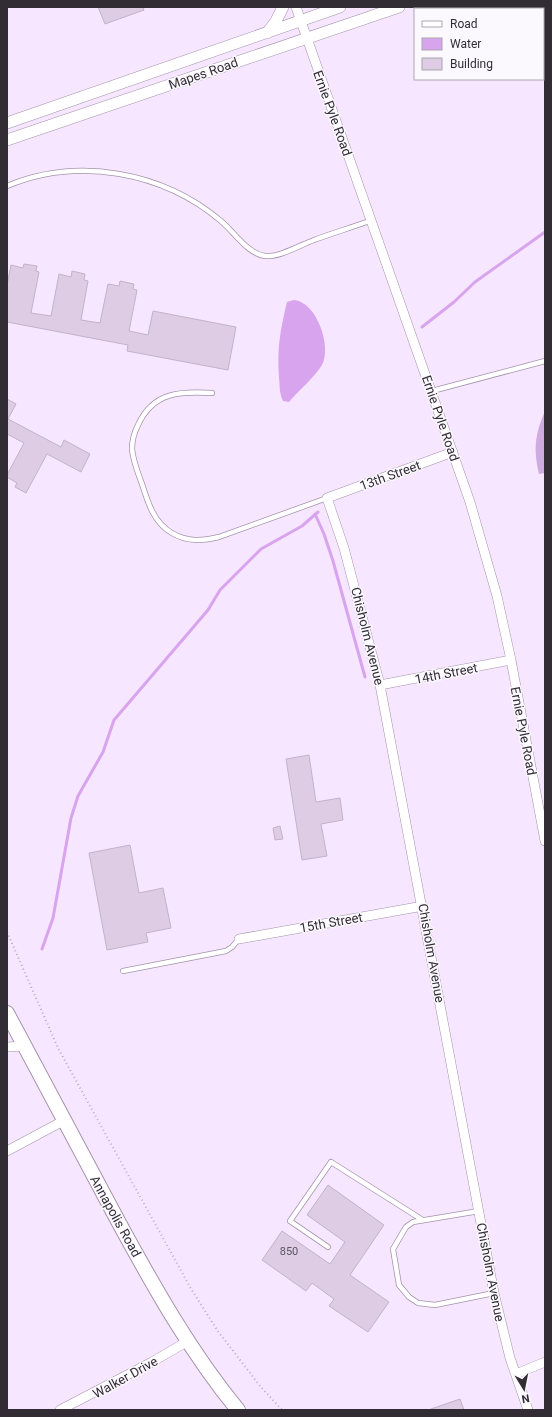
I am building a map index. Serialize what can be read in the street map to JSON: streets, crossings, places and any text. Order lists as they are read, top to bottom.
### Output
{
  "streets": {
    "main road": ["Annapolis Road"],
    "street": [
      "Mapes Road",
      "Ernie Pyle Road",
      "13th Street",
      "Chisholm Avenue",
      "14th Street",
      "15th Street",
      "Walker Drive"
    ]
  },
  "crossings": [
    ["Mapes Road", "Ernie Pyle Road"],
    ["Ernie Pyle Road", "13th Street"],
    ["Ernie Pyle Road", "14th Street"],
    ["13th Street", "Chisholm Avenue"],
    ["Chisholm Avenue", "14th Street"],
    ["Chisholm Avenue", "15th Street"],
    ["Annapolis Road", "Walker Drive"]
  ],
  "house_numbers": ["850"],
  "legend": ["Road", "Water", "Building"],
  "north": "bottom"
}
